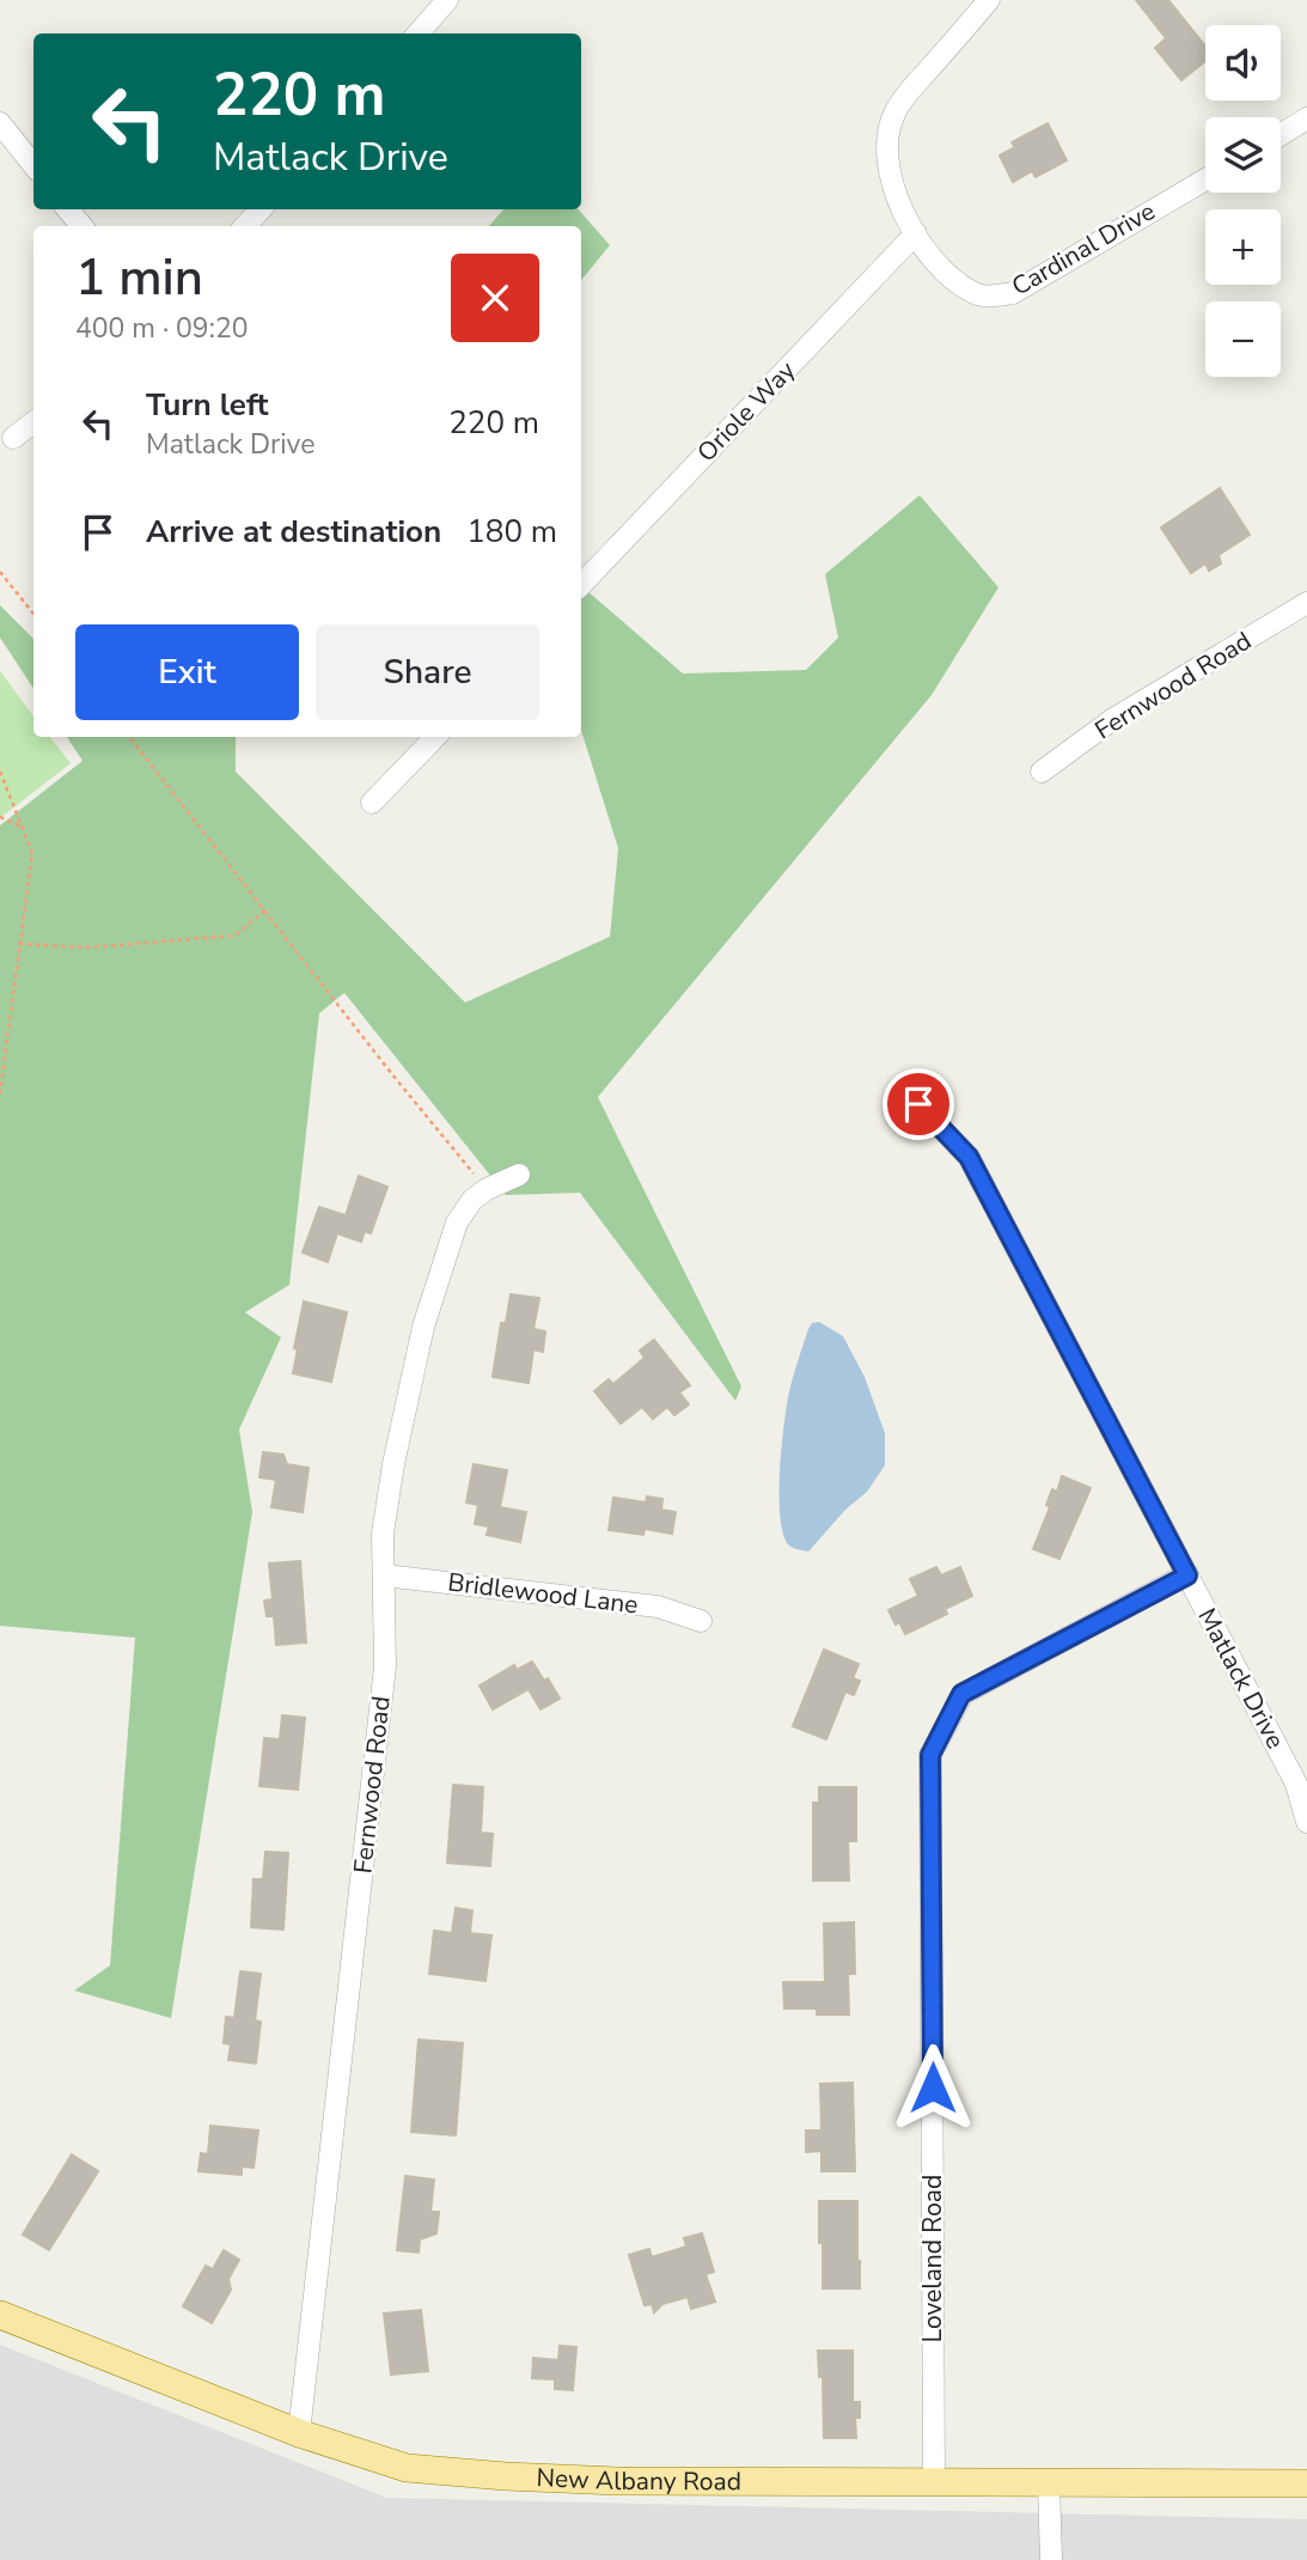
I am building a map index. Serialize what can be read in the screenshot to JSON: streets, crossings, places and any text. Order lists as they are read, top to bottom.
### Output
{
  "streets": {
    "main road": ["New Albany Road"],
    "street": [
      "Cardinal Drive",
      "Oriole Way",
      "Fernwood Road",
      "Bridlewood Lane",
      "Matlack Drive",
      "Loveland Road"
    ]
  },
  "crossings": [
    ["Cardinal Drive", "Oriole Way"],
    ["Fernwood Road", "Bridlewood Lane"],
    ["Fernwood Road", "New Albany Road"],
    ["Matlack Drive", "Loveland Road"],
    ["Loveland Road", "New Albany Road"]
  ],
  "page": {
    "map_buttons": ["+", "−"],
    "turn": ["220 m", "Matlack Drive"],
    "heading": ["1 min", "400 m · 09:20"],
    "list": [
      {
        "name": "Turn left",
        "note": "Matlack Drive",
        "value": "220 m"
      },
      {
        "name": "Arrive at destination",
        "value": "180 m"
      }
    ],
    "buttons": ["Exit", "Share"]
  }
}
